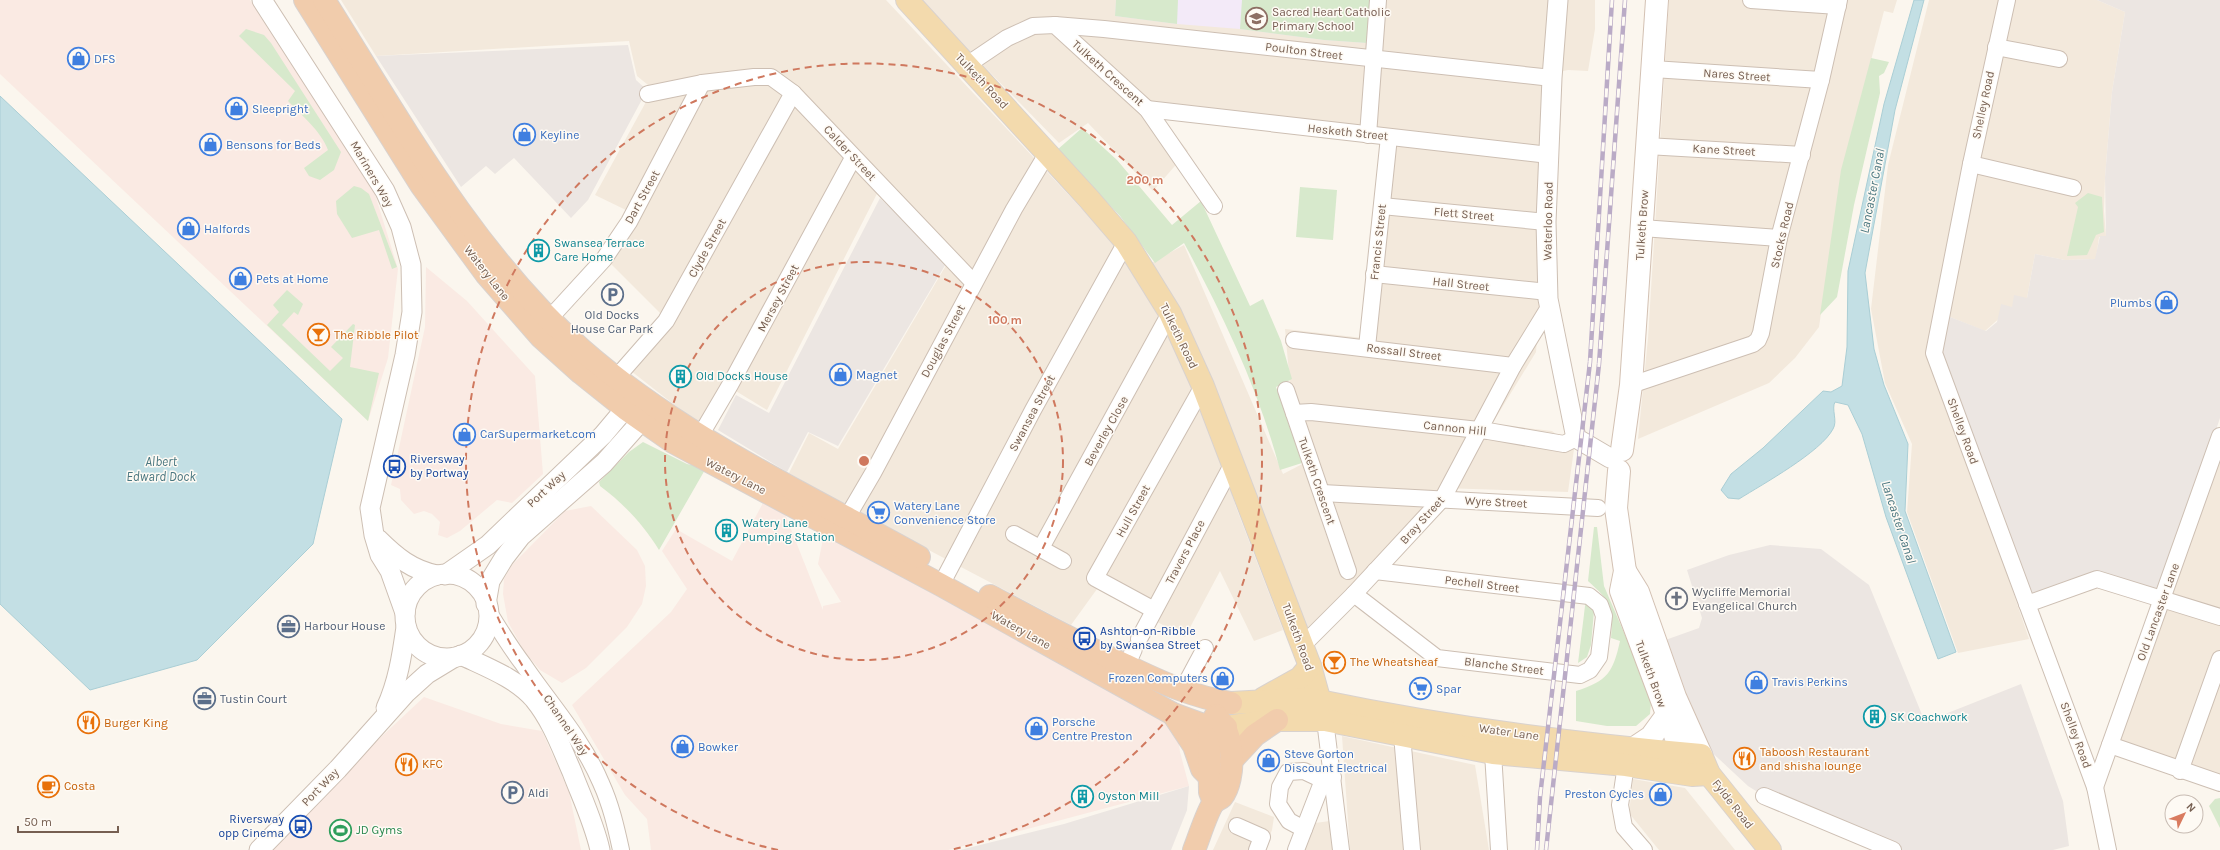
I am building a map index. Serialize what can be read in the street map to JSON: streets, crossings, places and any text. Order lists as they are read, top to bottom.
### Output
{
  "streets": {
    "highway": ["Watery Lane"],
    "main road": [
      "Tulketh Road",
      "Tulketh Brow",
      "Water Lane",
      "Fylde Road"
    ],
    "street": [
      "Poulton Street",
      "Tulketh Crescent",
      "Nares Street",
      "Shelley Road",
      "Hesketh Street",
      "Kane Street",
      "Calder Street",
      "Mariners Way",
      "Dart Street",
      "Flett Street",
      "Waterloo Road",
      "Stocks Road",
      "Francis Street",
      "Clyde Street",
      "Hall Street",
      "Mersey Street",
      "Douglas Street",
      "Rossall Street",
      "Swansea Street",
      "Cannon Hill",
      "Beverley Close",
      "Port Way",
      "Wyre Street",
      "Hull Street",
      "Bray Street",
      "Travers Place",
      "Pechell Street",
      "Old Lancaster Lane",
      "Blanche Street",
      "Channel Way"
    ]
  },
  "crossings": [
    ["Poulton Street", "Tulketh Crescent"],
    ["Poulton Street", "Waterloo Road"],
    ["Tulketh Crescent", "Hesketh Street"],
    ["Tulketh Crescent", "Cannon Hill"],
    ["Tulketh Crescent", "Wyre Street"],
    ["Nares Street", "Tulketh Brow"],
    ["Nares Street", "Stocks Road"],
    ["Tulketh Road", "Watery Lane"],
    ["Tulketh Road", "Douglas Street"],
    ["Tulketh Road", "Swansea Street"],
    ["Tulketh Road", "Beverley Close"],
    ["Tulketh Road", "Hull Street"],
    ["Tulketh Road", "Bray Street"],
    ["Tulketh Road", "Travers Place"],
    ["Tulketh Road", "Water Lane"],
    ["Shelley Road", "Old Lancaster Lane"],
    ["Hesketh Street", "Waterloo Road"],
    ["Hesketh Street", "Francis Street"],
    ["Kane Street", "Tulketh Brow"],
    ["Kane Street", "Stocks Road"],
    ["Calder Street", "Dart Street"],
    ["Calder Street", "Clyde Street"],
    ["Calder Street", "Mersey Street"],
    ["Calder Street", "Douglas Street"],
    ["Mariners Way", "Port Way"],
    ["Mariners Way", "Channel Way"],
    ["Dart Street", "Watery Lane"],
    ["Flett Street", "Waterloo Road"],
    ["Flett Street", "Francis Street"],
    ["Waterloo Road", "Hall Street"],
    ["Waterloo Road", "Cannon Hill"],
    ["Waterloo Road", "Bray Street"],
    ["Tulketh Brow", "Stocks Road"],
    ["Tulketh Brow", "Water Lane"],
    ["Tulketh Brow", "Fylde Road"],
    ["Francis Street", "Hall Street"],
    ["Francis Street", "Rossall Street"],
    ["Clyde Street", "Watery Lane"],
    ["Watery Lane", "Mersey Street"],
    ["Watery Lane", "Douglas Street"],
    ["Watery Lane", "Swansea Street"],
    ["Watery Lane", "Port Way"],
    ["Watery Lane", "Travers Place"],
    ["Watery Lane", "Water Lane"],
    ["Hall Street", "Bray Street"],
    ["Rossall Street", "Bray Street"],
    ["Cannon Hill", "Bray Street"],
    ["Port Way", "Channel Way"],
    ["Wyre Street", "Bray Street"],
    ["Hull Street", "Travers Place"],
    ["Bray Street", "Pechell Street"],
    ["Bray Street", "Blanche Street"],
    ["Pechell Street", "Blanche Street"],
    ["Water Lane", "Fylde Road"]
  ],
  "water": ["Lancaster Canal", "Albert Edward Dock"],
  "places": {
    "school or university": ["Sacred Heart Catholic Primary School"],
    "shop": [
      "DFS",
      "Sleepright",
      "Keyline",
      "Bensons for Beds",
      "Halfords",
      "Pets at Home",
      "Plumbs",
      "Magnet",
      "CarSupermarket.com",
      "Frozen Computers",
      "Travis Perkins",
      "Porsche Centre Preston",
      "Bowker",
      "Steve Gorton Discount Electrical",
      "Preston Cycles"
    ],
    "building": [
      "Swansea Terrace Care Home",
      "Old Docks House",
      "Watery Lane Pumping Station",
      "SK Coachwork",
      "Oyston Mill"
    ],
    "parking": ["Old Docks House Car Park", "Aldi"],
    "bar": ["The Ribble Pilot", "The Wheatsheaf"],
    "bus stop": ["Riversway by Portway", "Ashton-on-Ribble by Swansea Street", "Riversway opp Cinema"],
    "supermarket": ["Watery Lane Convenience Store", "Spar"],
    "church": ["Wycliffe Memorial Evangelical Church"],
    "office": ["Harbour House", "Tustin Court"],
    "restaurant": ["Burger King", "Taboosh Restaurant and shisha lounge", "KFC"],
    "cafe": ["Costa"],
    "sports": ["JD Gyms"]
  },
  "scale_bar": "50 m",
  "north": "top right",
  "rings": ["200 m", "100 m"]
}
